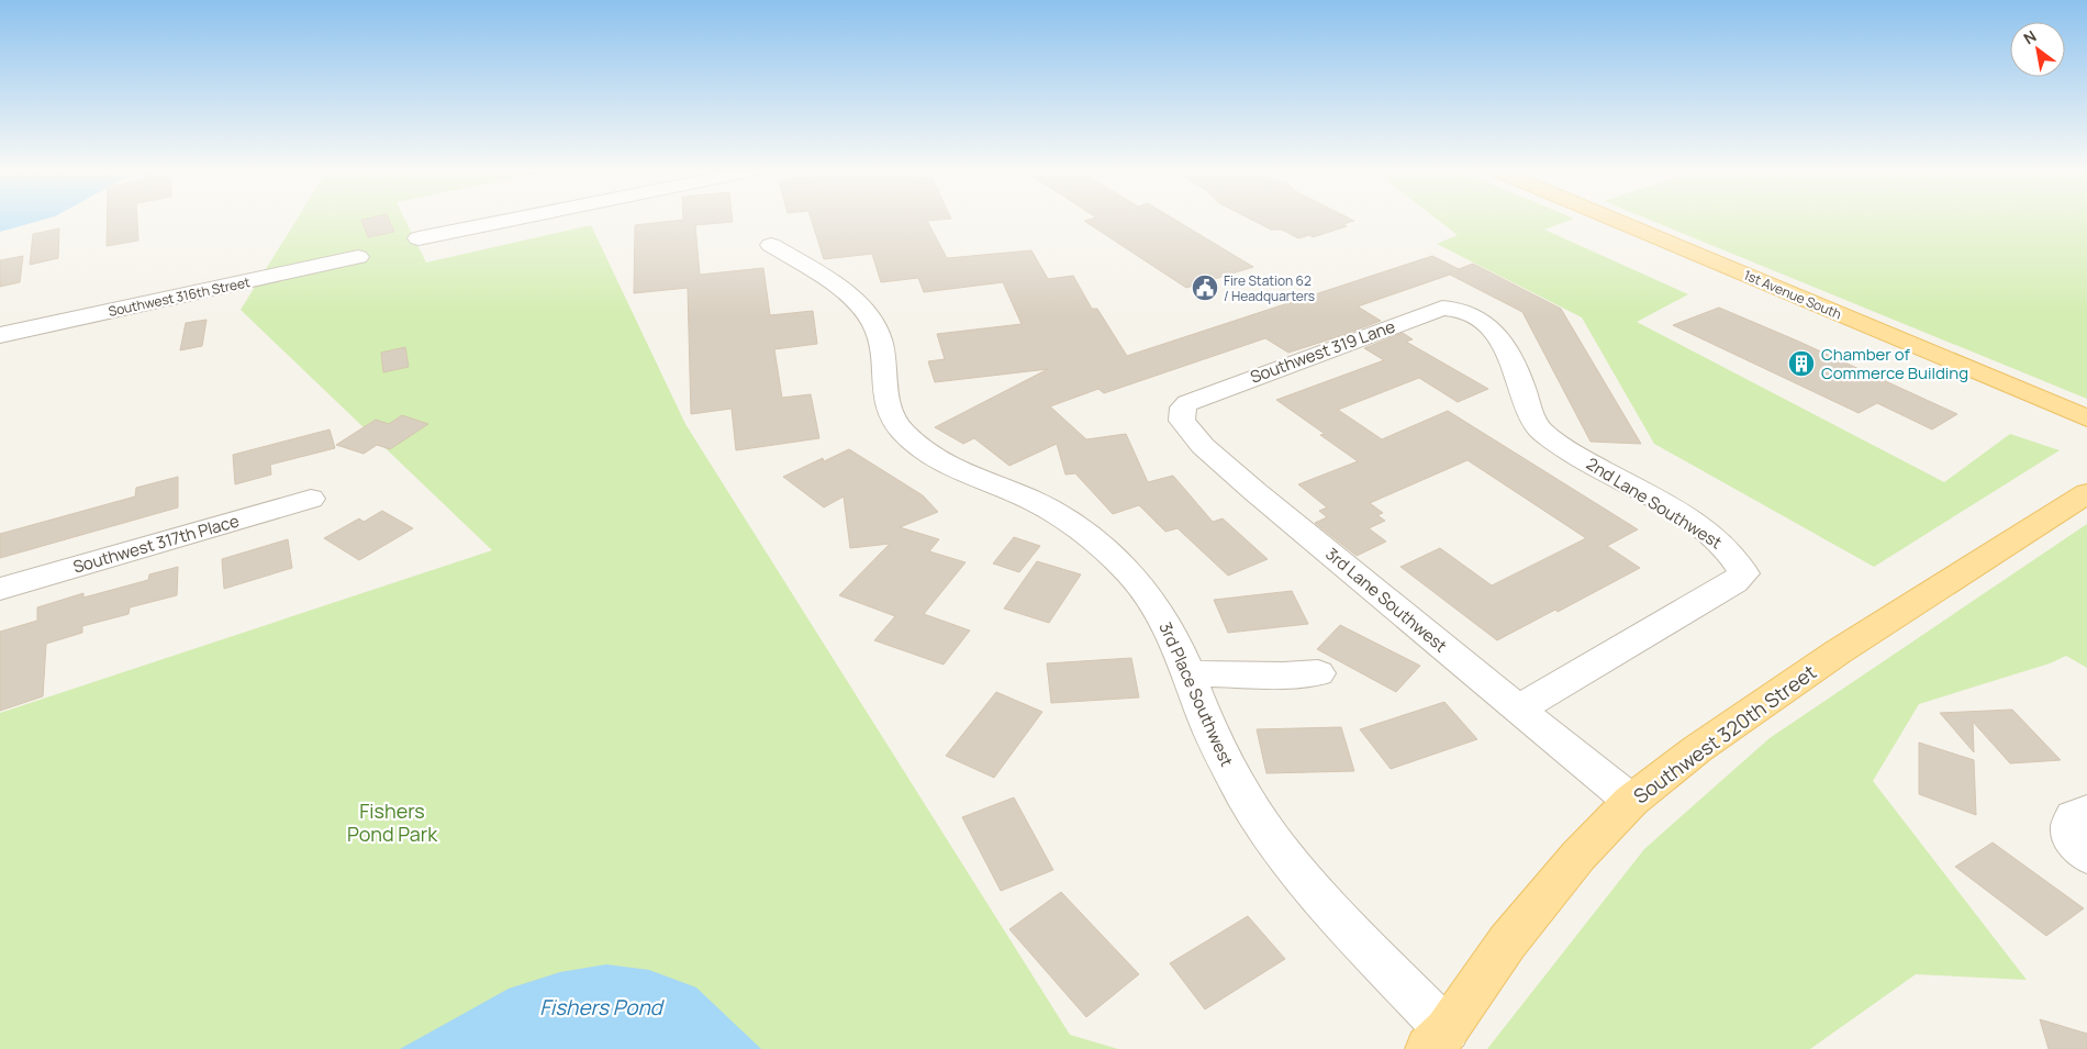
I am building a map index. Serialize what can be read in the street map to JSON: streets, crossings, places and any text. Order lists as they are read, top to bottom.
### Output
{
  "streets": {
    "main road": ["1st Avenue South", "Southwest 320th Street"],
    "street": [
      "Southwest 316th Street",
      "Southwest 319 Lane",
      "2nd Lane Southwest",
      "Southwest 317th Place",
      "3rd Lane Southwest",
      "3rd Place Southwest"
    ]
  },
  "crossings": [
    ["Southwest 319 Lane", "2nd Lane Southwest"],
    ["Southwest 319 Lane", "3rd Lane Southwest"],
    ["2nd Lane Southwest", "3rd Lane Southwest"],
    ["3rd Lane Southwest", "Southwest 320th Street"],
    ["3rd Place Southwest", "Southwest 320th Street"]
  ],
  "water": ["Fishers Pond"],
  "parks": ["Fishers Pond Park"],
  "places": {
    "public building": ["Fire Station 62 / Headquarters"],
    "building": ["Chamber of Commerce Building"]
  },
  "north": "top left"
}
